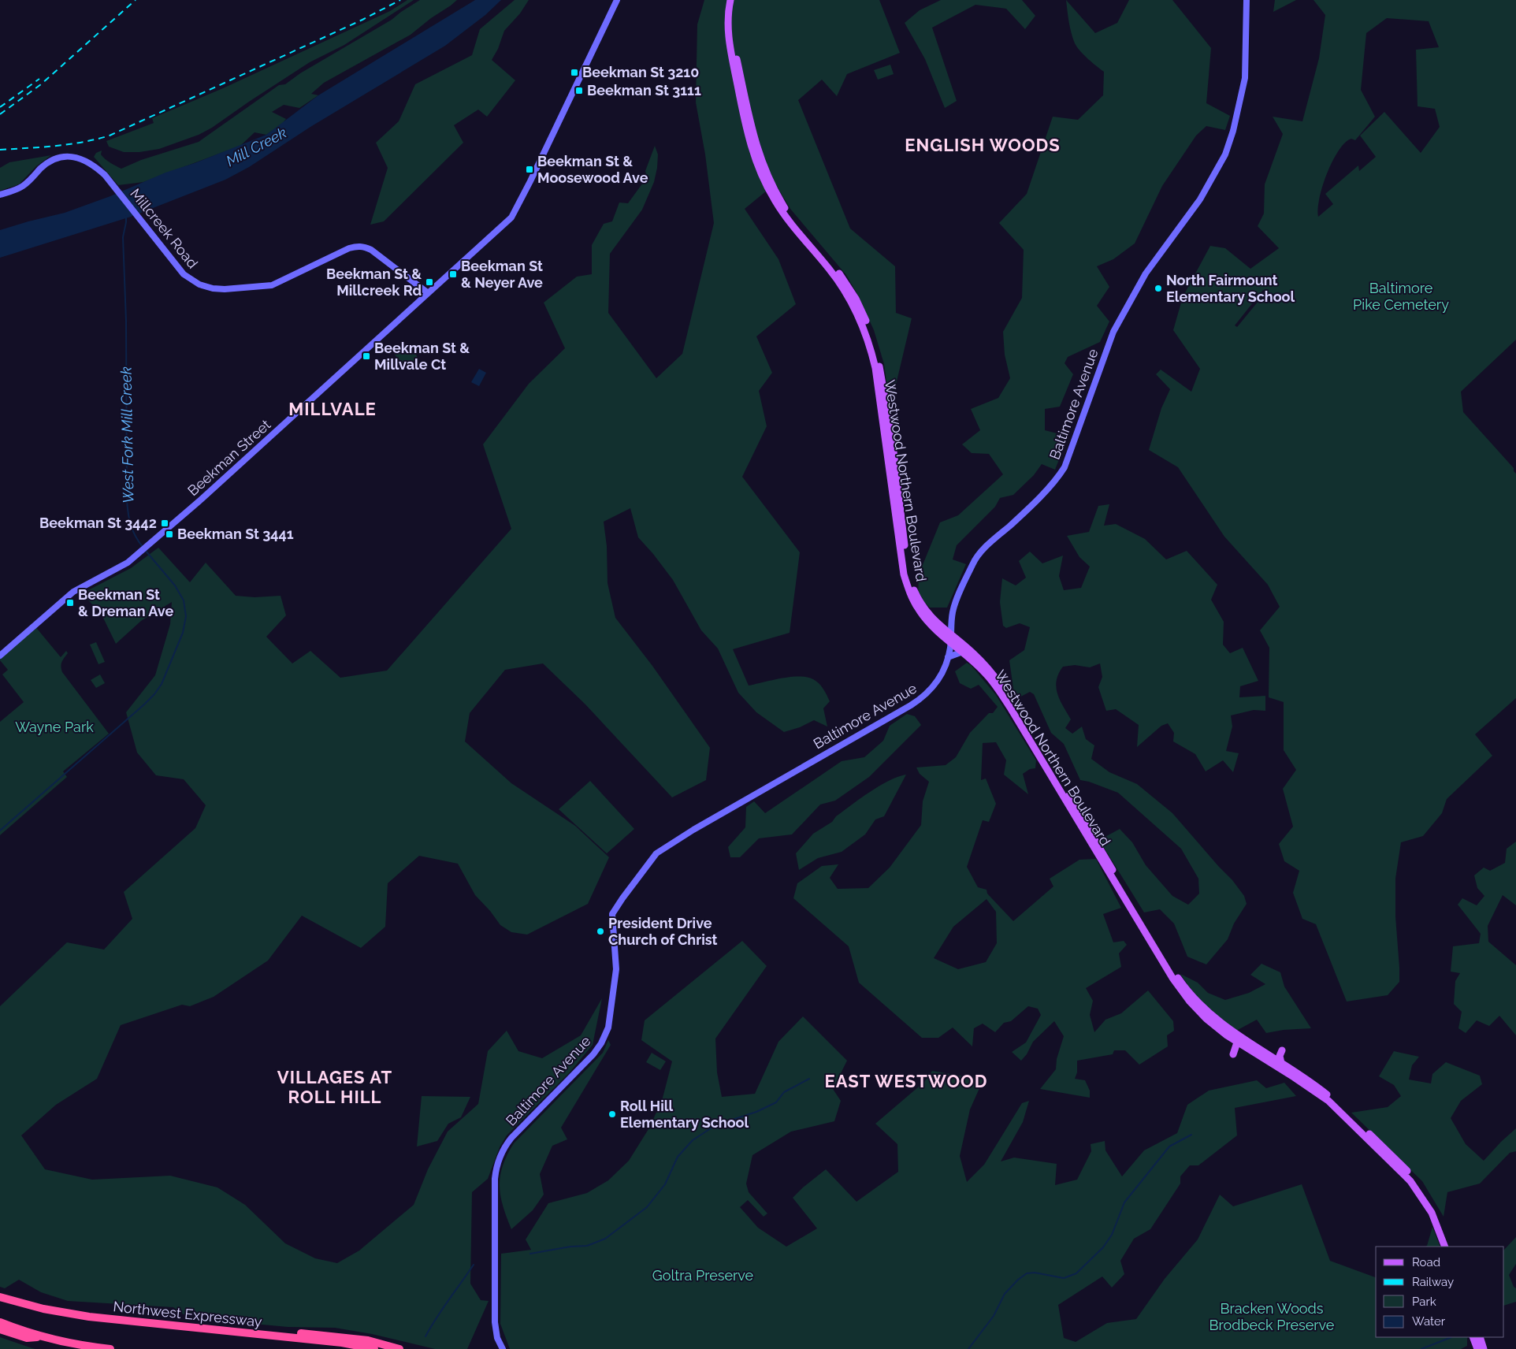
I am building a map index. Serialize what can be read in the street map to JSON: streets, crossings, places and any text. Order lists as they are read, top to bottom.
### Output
{
  "streets": {
    "highway": ["Northwest Expressway"],
    "main road": ["Westwood Northern Boulevard"],
    "street": ["Millcreek Road", "Baltimore Avenue", "Beekman Street"]
  },
  "crossings": [
    ["Millcreek Road", "Beekman Street"],
    ["Baltimore Avenue", "Westwood Northern Boulevard"]
  ],
  "districts": [
    "ENGLISH WOODS",
    "MILLVALE",
    "VILLAGES AT ROLL HILL",
    "EAST WESTWOOD"
  ],
  "water": ["Mill Creek", "West Fork Mill Creek"],
  "parks": [
    "Baltimore Pike Cemetery",
    "Wayne Park",
    "Goltra Preserve",
    "Bracken Woods Brodbeck Preserve"
  ],
  "places": {
    "transit": [
      "Beekman St 3210",
      "Beekman St 3111",
      "Beekman St & Moosewood Ave",
      "Beekman St & Neyer Ave",
      "Beekman St & Millcreek Rd",
      "Beekman St & Millvale Ct",
      "Beekman St 3442",
      "Beekman St 3441",
      "Beekman St & Dreman Ave"
    ],
    "other": ["North Fairmount Elementary School", "President Drive Church of Christ", "Roll Hill Elementary School"]
  },
  "legend": [
    "Road",
    "Railway",
    "Park",
    "Water"
  ]
}
